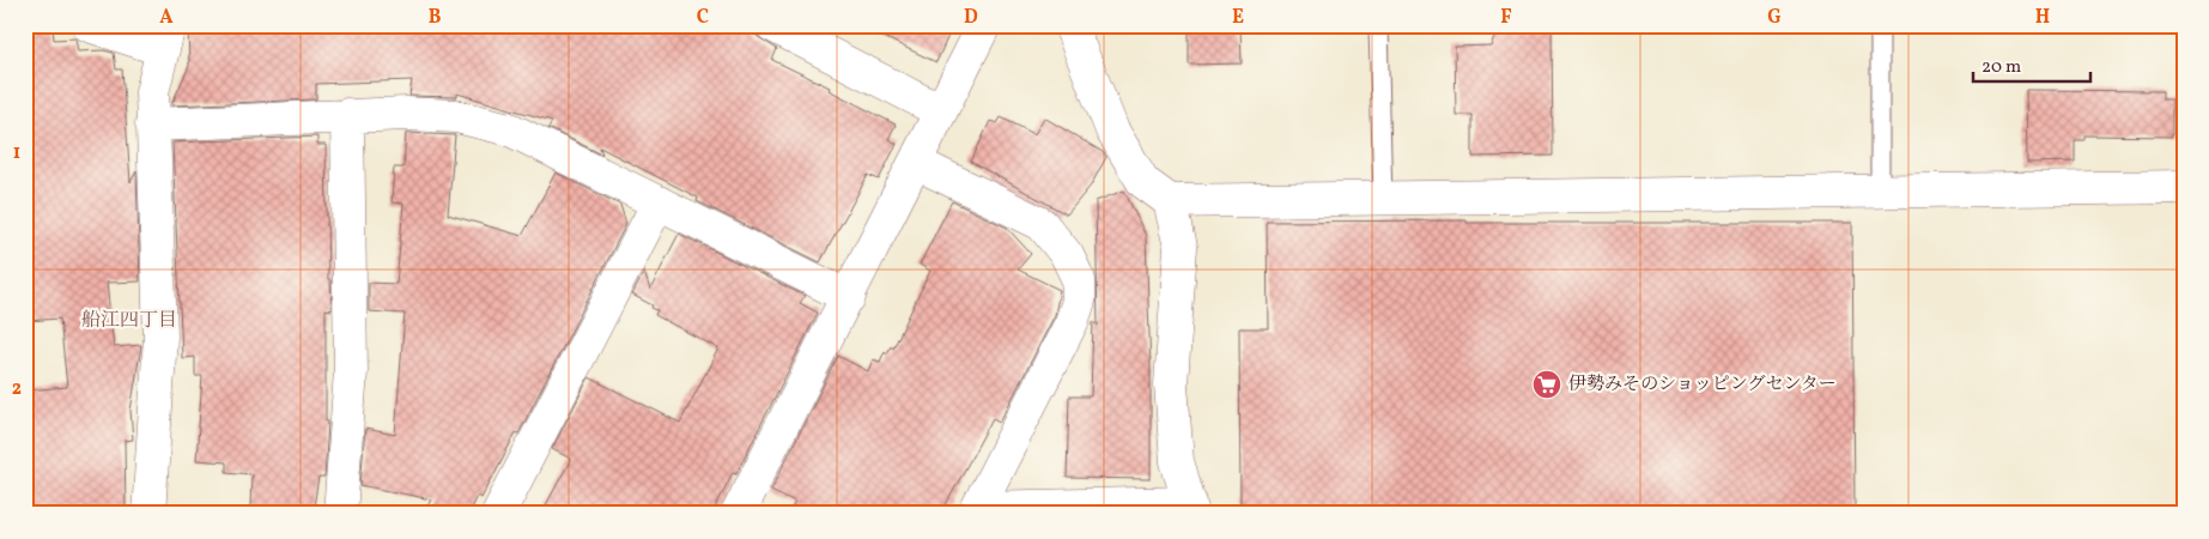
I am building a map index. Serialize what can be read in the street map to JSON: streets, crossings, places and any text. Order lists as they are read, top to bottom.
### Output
{
  "districts": ["船江四丁目"],
  "places": {
    "supermarket": ["伊勢みそのショッピングセンター"]
  },
  "scale_bar": "20 m",
  "grid": {
    "columns": [
      "A",
      "B",
      "C",
      "D",
      "E",
      "F",
      "G",
      "H"
    ],
    "rows": ["1", "2"]
  }
}
